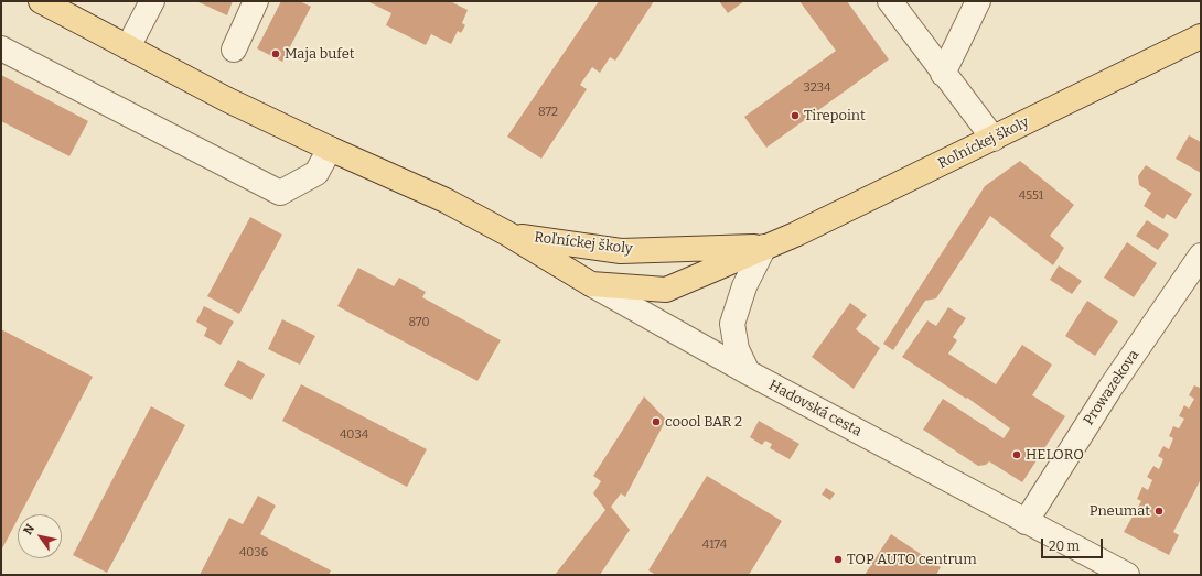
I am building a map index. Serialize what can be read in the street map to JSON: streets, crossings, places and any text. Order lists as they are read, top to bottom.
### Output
{
  "streets": {
    "main road": ["Roľníckej školy", "Hadovská cesta"],
    "street": ["Prowazekova"]
  },
  "crossings": [
    ["Roľníckej školy", "Hadovská cesta"],
    ["Prowazekova", "Hadovská cesta"]
  ],
  "places": [
    "Maja bufet",
    "Tirepoint",
    "coool BAR 2",
    "HELORO",
    "Pneumat",
    "TOP AUTO centrum"
  ],
  "house_numbers": [
    "3234",
    "872",
    "4551",
    "870",
    "4034",
    "4174",
    "4036"
  ],
  "scale_bar": "20 m",
  "north": "top left"
}
